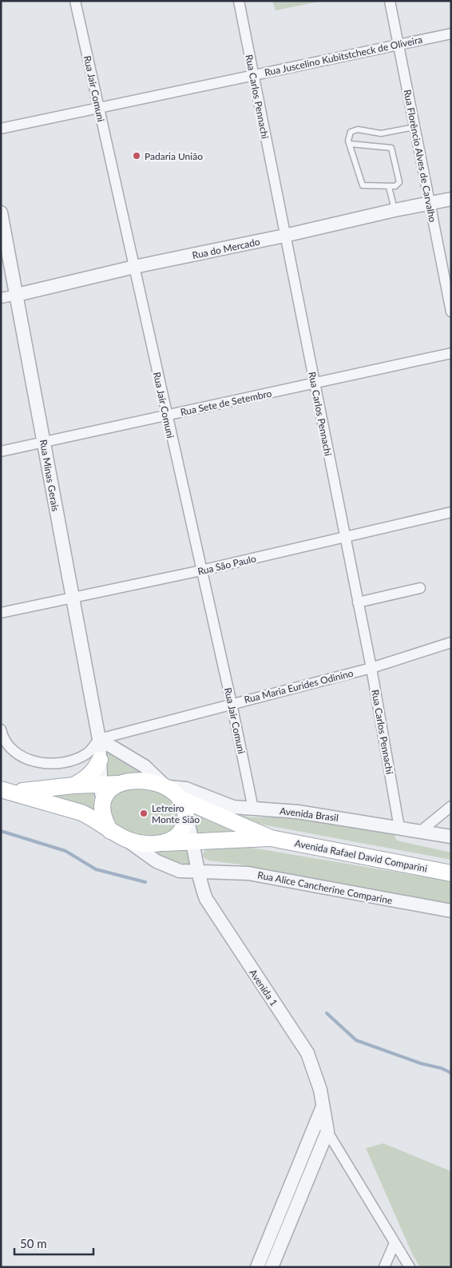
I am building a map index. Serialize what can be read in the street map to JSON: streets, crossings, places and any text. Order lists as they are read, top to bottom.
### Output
{
  "streets": {
    "main road": ["Avenida Rafael David Comparini"],
    "street": [
      "Rua Juscelino Kubitstcheck de Oliveira",
      "Rua Jair Comuni",
      "Rua Carlos Pennachi",
      "Rua Florêncio Alves de Carvalho",
      "Rua do Mercado",
      "Rua Sete de Setembro",
      "Rua Minas Gerais",
      "Rua São Paulo",
      "Rua Maria Eurides Odinino",
      "Avenida Brasil",
      "Rua Alice Cancherine Comparine",
      "Avenida 1"
    ]
  },
  "crossings": [
    ["Rua Juscelino Kubitstcheck de Oliveira", "Rua Jair Comuni"],
    ["Rua Juscelino Kubitstcheck de Oliveira", "Rua Carlos Pennachi"],
    ["Rua Juscelino Kubitstcheck de Oliveira", "Rua Florêncio Alves de Carvalho"],
    ["Rua Jair Comuni", "Rua do Mercado"],
    ["Rua Jair Comuni", "Rua Sete de Setembro"],
    ["Rua Jair Comuni", "Rua São Paulo"],
    ["Rua Jair Comuni", "Rua Maria Eurides Odinino"],
    ["Rua Jair Comuni", "Avenida Brasil"],
    ["Rua Carlos Pennachi", "Rua do Mercado"],
    ["Rua Carlos Pennachi", "Rua Sete de Setembro"],
    ["Rua Carlos Pennachi", "Rua São Paulo"],
    ["Rua Carlos Pennachi", "Rua Maria Eurides Odinino"],
    ["Rua Carlos Pennachi", "Avenida Brasil"],
    ["Rua Florêncio Alves de Carvalho", "Rua do Mercado"],
    ["Rua do Mercado", "Rua Minas Gerais"],
    ["Rua Sete de Setembro", "Rua Minas Gerais"],
    ["Rua Minas Gerais", "Rua São Paulo"],
    ["Rua Minas Gerais", "Rua Maria Eurides Odinino"],
    ["Rua Minas Gerais", "Avenida Brasil"],
    ["Rua Minas Gerais", "Avenida Rafael David Comparini"],
    ["Rua Minas Gerais", "Rua Alice Cancherine Comparine"],
    ["Rua Minas Gerais", "Avenida 1"],
    ["Avenida Brasil", "Avenida Rafael David Comparini"],
    ["Avenida Brasil", "Rua Alice Cancherine Comparine"],
    ["Avenida Brasil", "Avenida 1"],
    ["Avenida Rafael David Comparini", "Rua Alice Cancherine Comparine"],
    ["Avenida Rafael David Comparini", "Avenida 1"],
    ["Rua Alice Cancherine Comparine", "Avenida 1"]
  ],
  "places": ["Padaria União", "Letreiro Monte Sião"],
  "scale_bar": "50 m"
}
